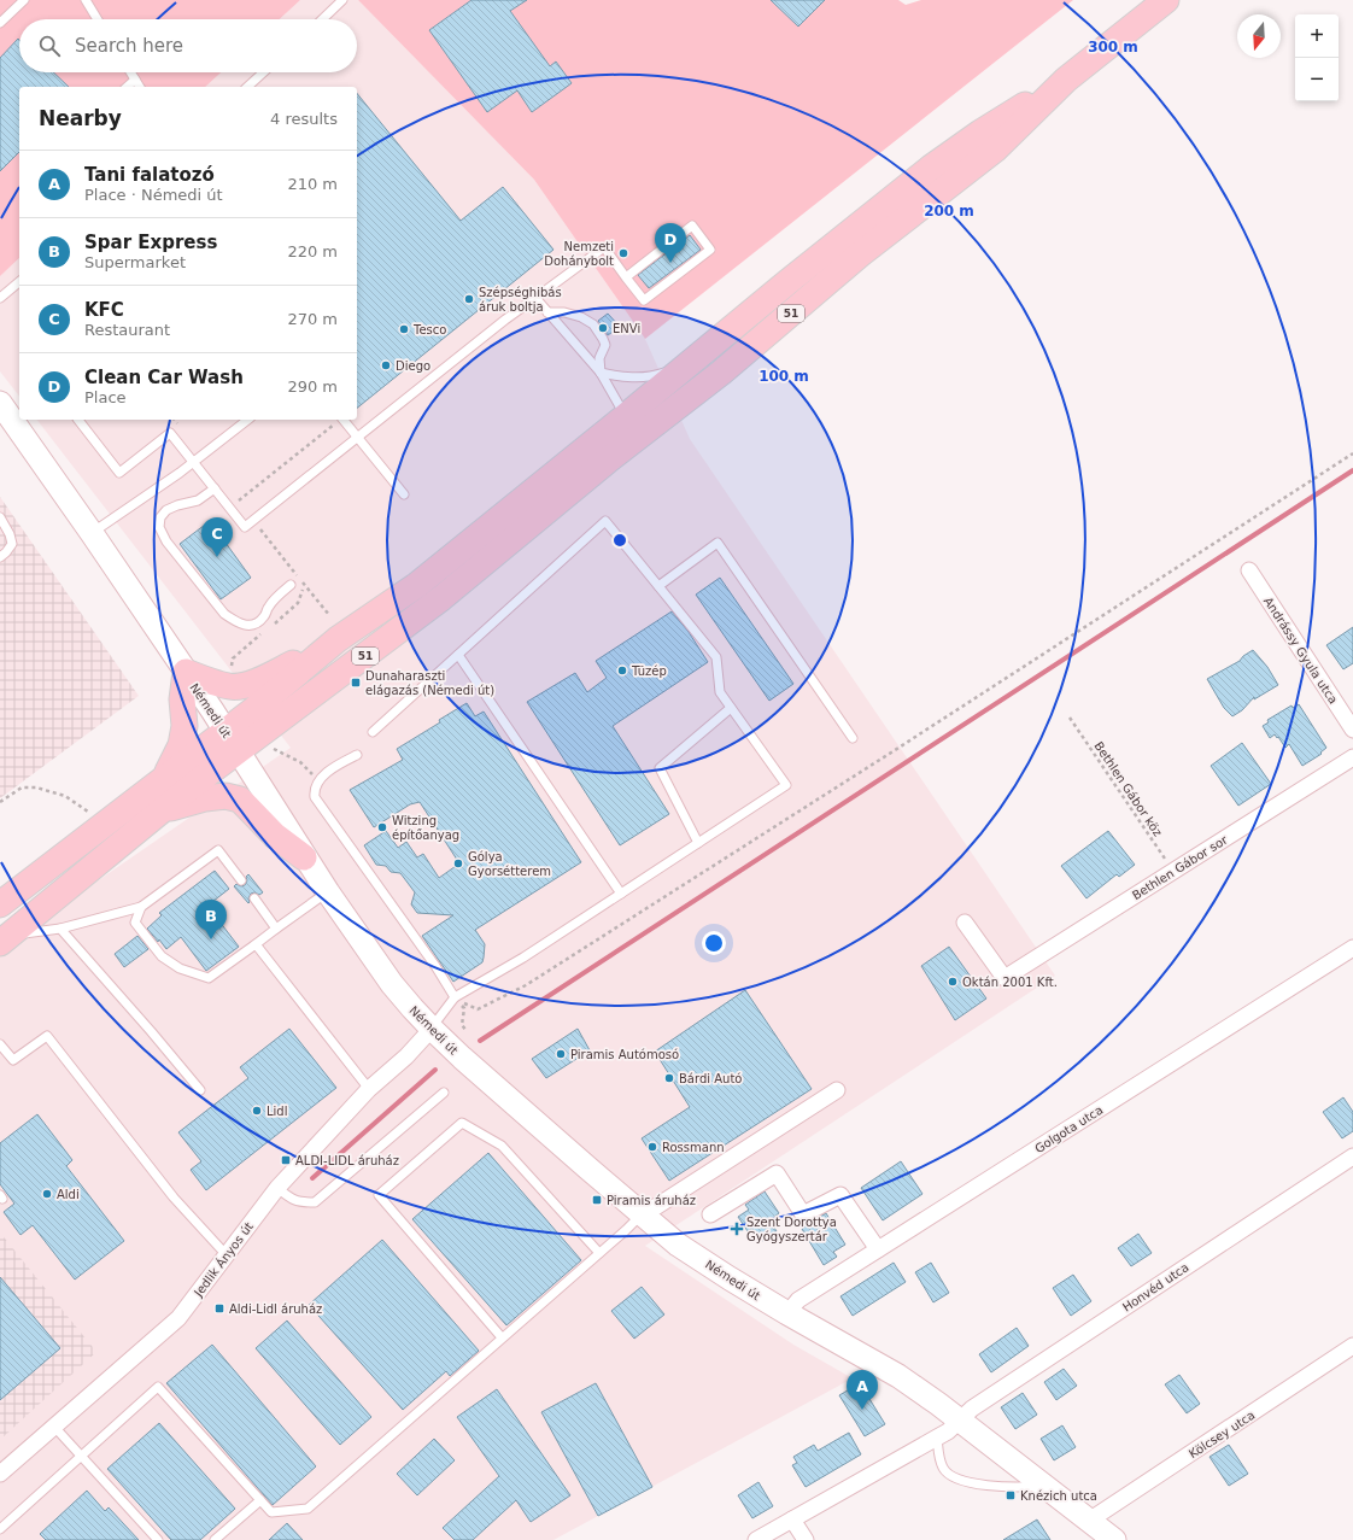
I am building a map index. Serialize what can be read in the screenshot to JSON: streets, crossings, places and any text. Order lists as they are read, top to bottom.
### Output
{
  "streets": {
    "main road": ["51", "Némedi út"],
    "street": [
      "Andrássy Gyula utca",
      "Bethlen Gábor sor",
      "Golgota utca",
      "Jedlik Ányos út",
      "Honvéd utca",
      "Kölcsey utca"
    ],
    "path": ["Bethlen Gábor köz"]
  },
  "crossings": [
    ["51", "Némedi út"],
    ["Némedi út", "Golgota utca"],
    ["Némedi út", "Jedlik Ányos út"],
    ["Némedi út", "Honvéd utca"],
    ["Némedi út", "Kölcsey utca"],
    ["Bethlen Gábor köz", "Bethlen Gábor sor"]
  ],
  "places": {
    "other": [
      "Nemzeti Dohánybolt",
      "Szépséghibás áruk boltja",
      "ENVi",
      "Tesco",
      "Diego",
      "Tüzép",
      "Witzing építőanyag",
      "Gólya Gyorsétterem",
      "Oktán 2001 Kft.",
      "Piramis Autómosó",
      "Bárdi Autó",
      "Lidl",
      "Rossmann",
      "Aldi"
    ],
    "transit": [
      "Dunaharaszti elágazás (Némedi út)",
      "ALDI-LIDL áruház",
      "Piramis áruház",
      "Aldi-Lidl áruház",
      "Knézich utca"
    ],
    "health": ["Szent Dorottya Gyógyszertár"]
  },
  "north": "bottom",
  "page": {
    "map_buttons": ["+", "−"],
    "search": "Search here",
    "heading": ["Nearby", "4 results"],
    "list": [
      {
        "mark": "A",
        "name": "Tani falatozó",
        "note": "Place · Némedi út",
        "value": "210 m"
      },
      {
        "mark": "B",
        "name": "Spar Express",
        "note": "Supermarket",
        "value": "220 m"
      },
      {
        "mark": "C",
        "name": "KFC",
        "note": "Restaurant",
        "value": "270 m"
      },
      {
        "mark": "D",
        "name": "Clean Car Wash",
        "note": "Place",
        "value": "290 m"
      }
    ],
    "pins": [
      "D",
      "C",
      "B",
      "A"
    ]
  },
  "rings": ["300 m", "200 m", "100 m"]
}
